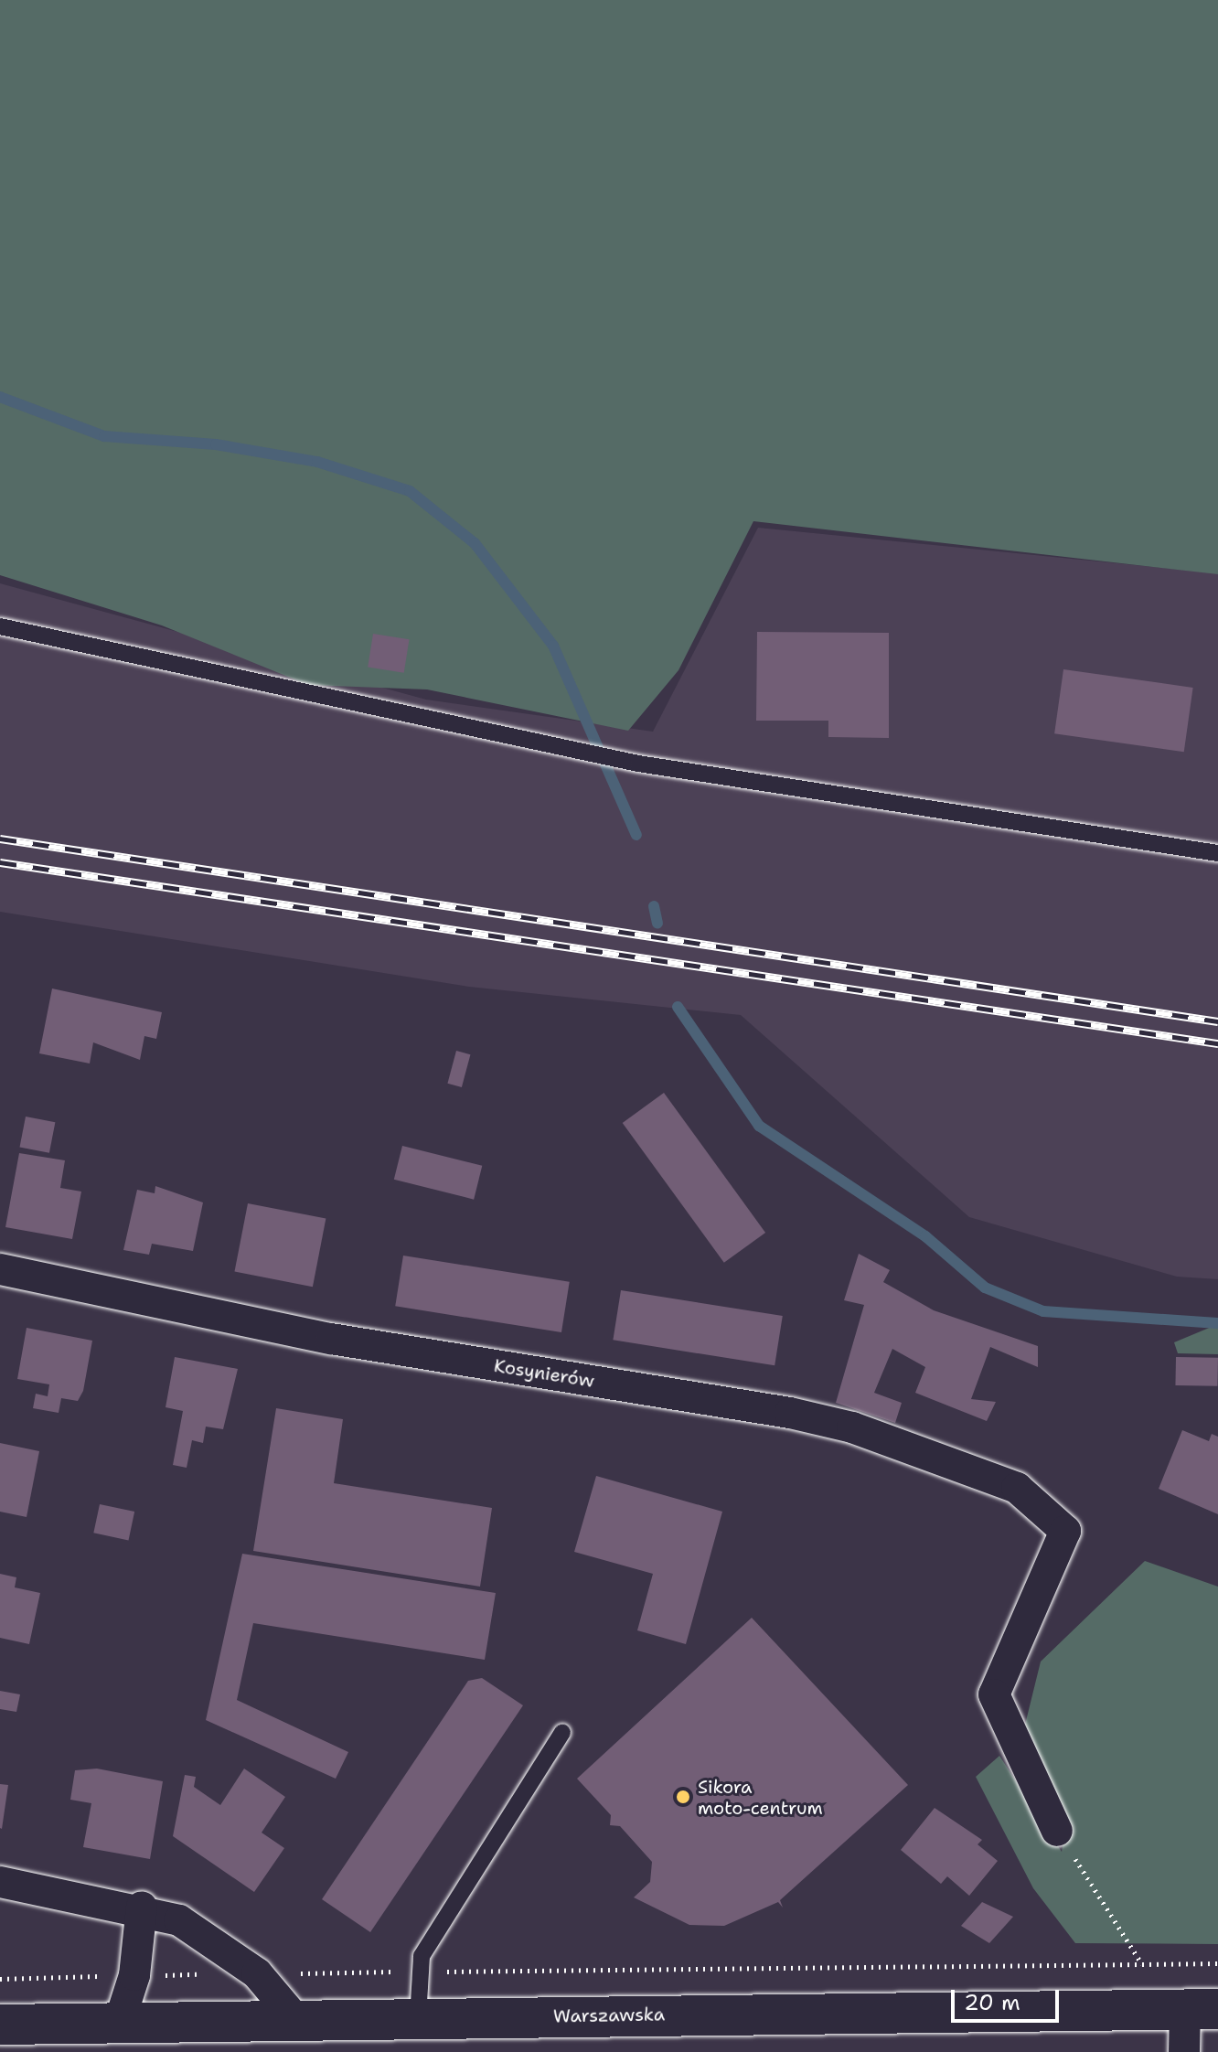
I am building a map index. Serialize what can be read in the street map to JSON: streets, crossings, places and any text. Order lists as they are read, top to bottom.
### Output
{
  "streets": {
    "main road": ["Warszawska"],
    "street": ["Kosynierów"]
  },
  "places": ["Sikora moto-centrum"],
  "scale_bar": "20 m"
}
